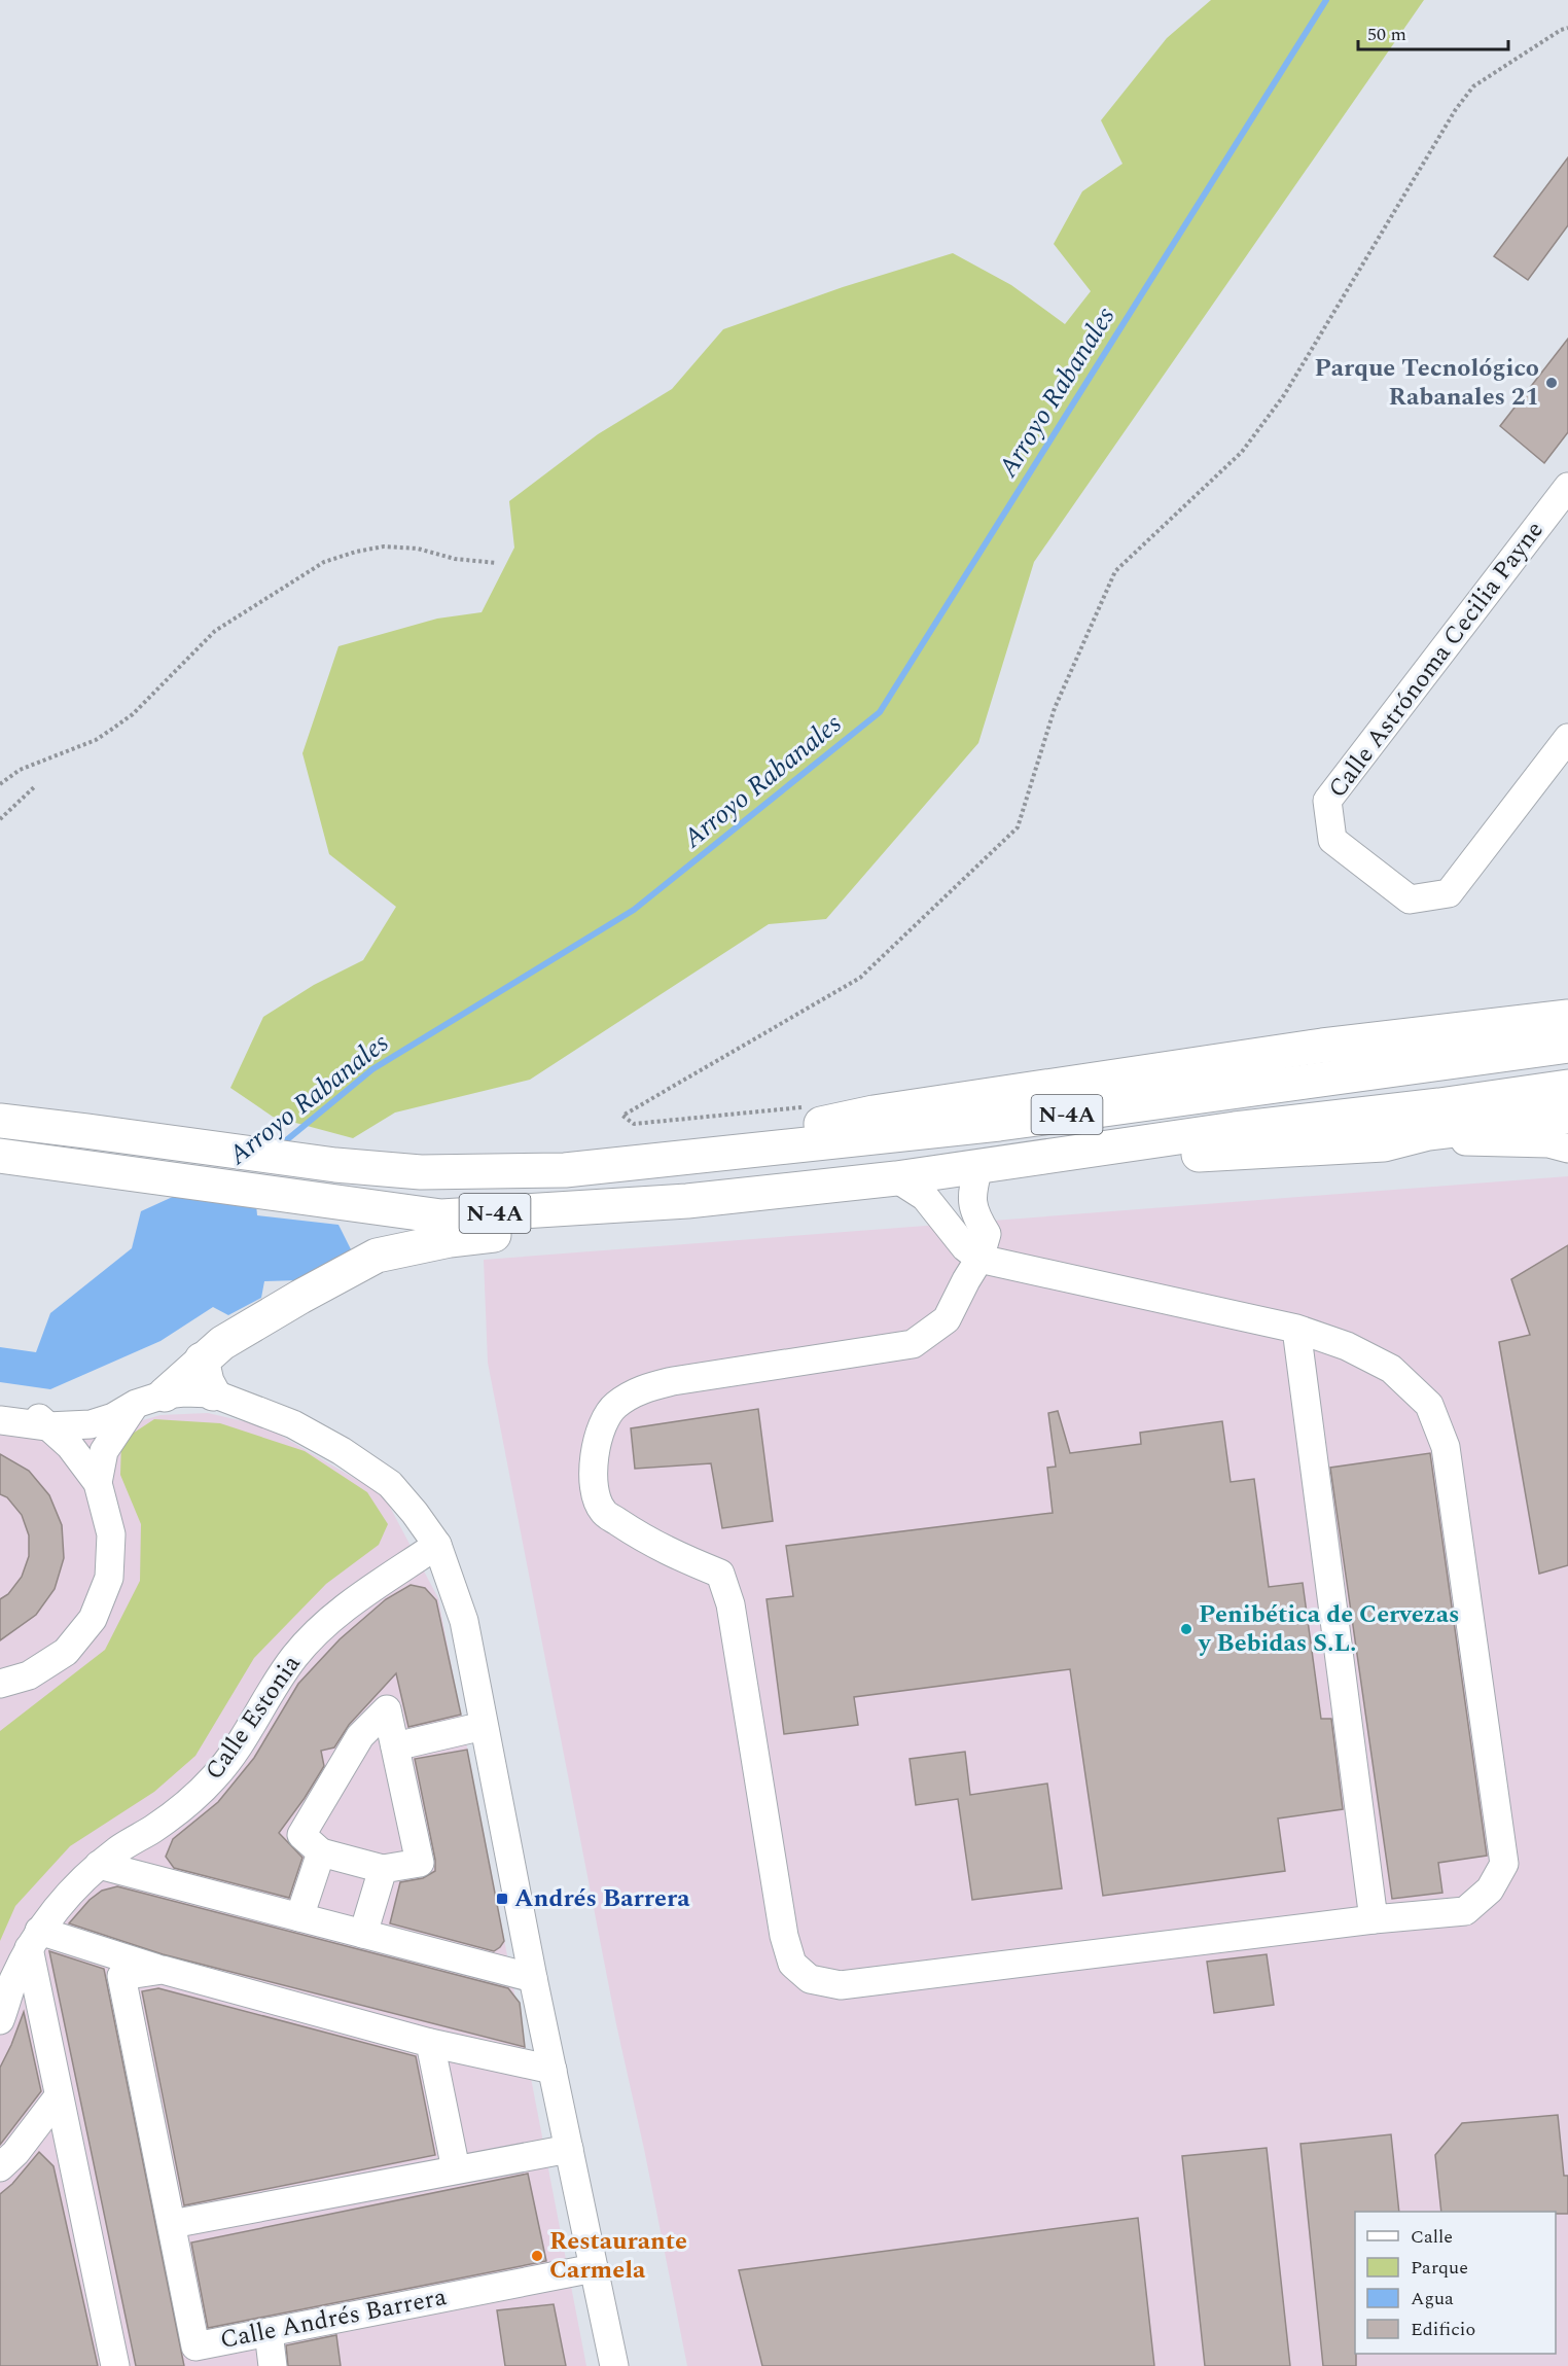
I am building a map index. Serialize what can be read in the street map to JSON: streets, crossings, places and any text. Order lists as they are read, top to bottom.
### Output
{
  "streets": {
    "main road": ["N-4A"],
    "street": ["Calle Astrónoma Cecilia Payne", "Calle Estonia", "Calle Andrés Barrera"]
  },
  "crossings": [
    ["Calle Estonia", "Calle Andrés Barrera"]
  ],
  "water": ["Arroyo Rabanales"],
  "places": {
    "other": ["Parque Tecnológico Rabanales 21", "Penibética de Cervezas y Bebidas S.L.", "Restaurante Carmela"],
    "transit": ["Andrés Barrera"]
  },
  "legend": [
    "Calle",
    "Parque",
    "Agua",
    "Edificio"
  ],
  "scale_bar": "50 m"
}
